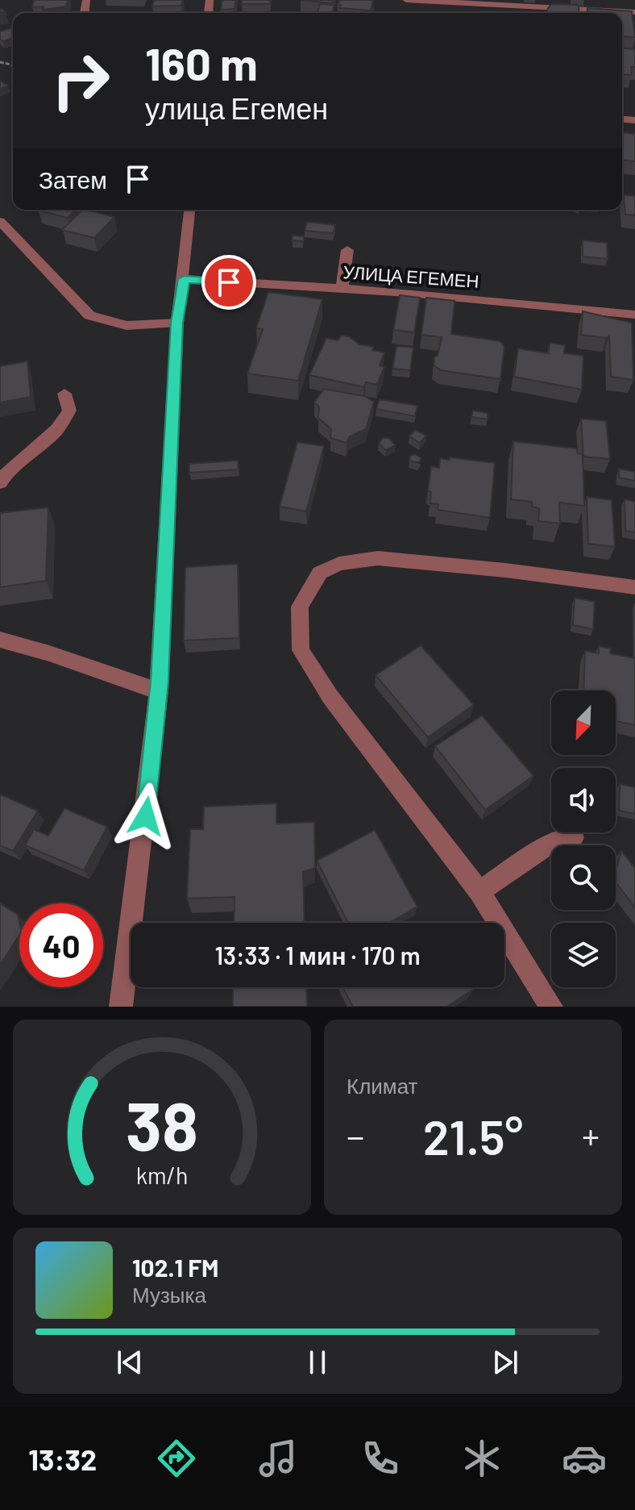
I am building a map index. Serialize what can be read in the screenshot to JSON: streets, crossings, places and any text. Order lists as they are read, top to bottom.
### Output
{
  "streets": {
    "street": ["УЛИЦА ЕГЕМЕН"]
  },
  "north": "bottom left",
  "page": {
    "turn": ["160 m", "улица Егемен"],
    "then": "Затем",
    "limit": "40",
    "trip": "13:33 · 1 мин · 170 m",
    "tile": "Климат",
    "heat": ["−", "21.5°", "+"],
    "song": ["102.1 FM", "Музыка"],
    "tabs": "13:32",
    "gauge": ["38", "km/h"]
  }
}
